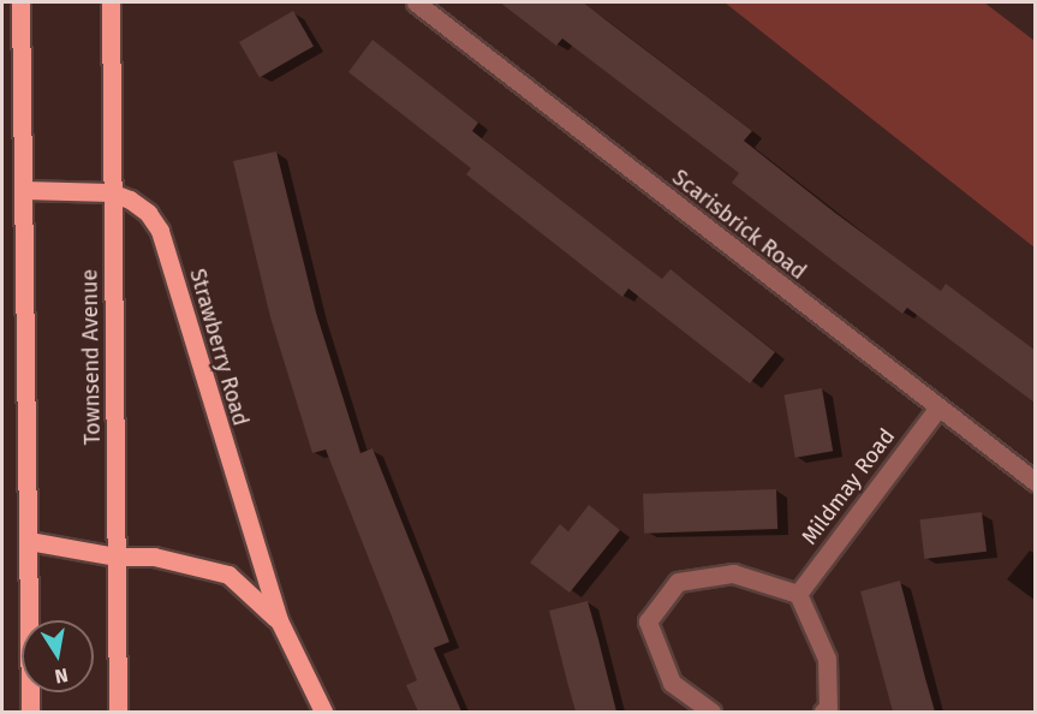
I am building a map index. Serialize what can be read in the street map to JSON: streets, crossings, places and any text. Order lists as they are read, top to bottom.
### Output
{
  "streets": {
    "main road": ["Strawberry Road", "Townsend Avenue"],
    "street": ["Scarisbrick Road", "Mildmay Road"]
  },
  "crossings": [
    ["Scarisbrick Road", "Mildmay Road"],
    ["Strawberry Road", "Townsend Avenue"]
  ],
  "north": "bottom"
}
